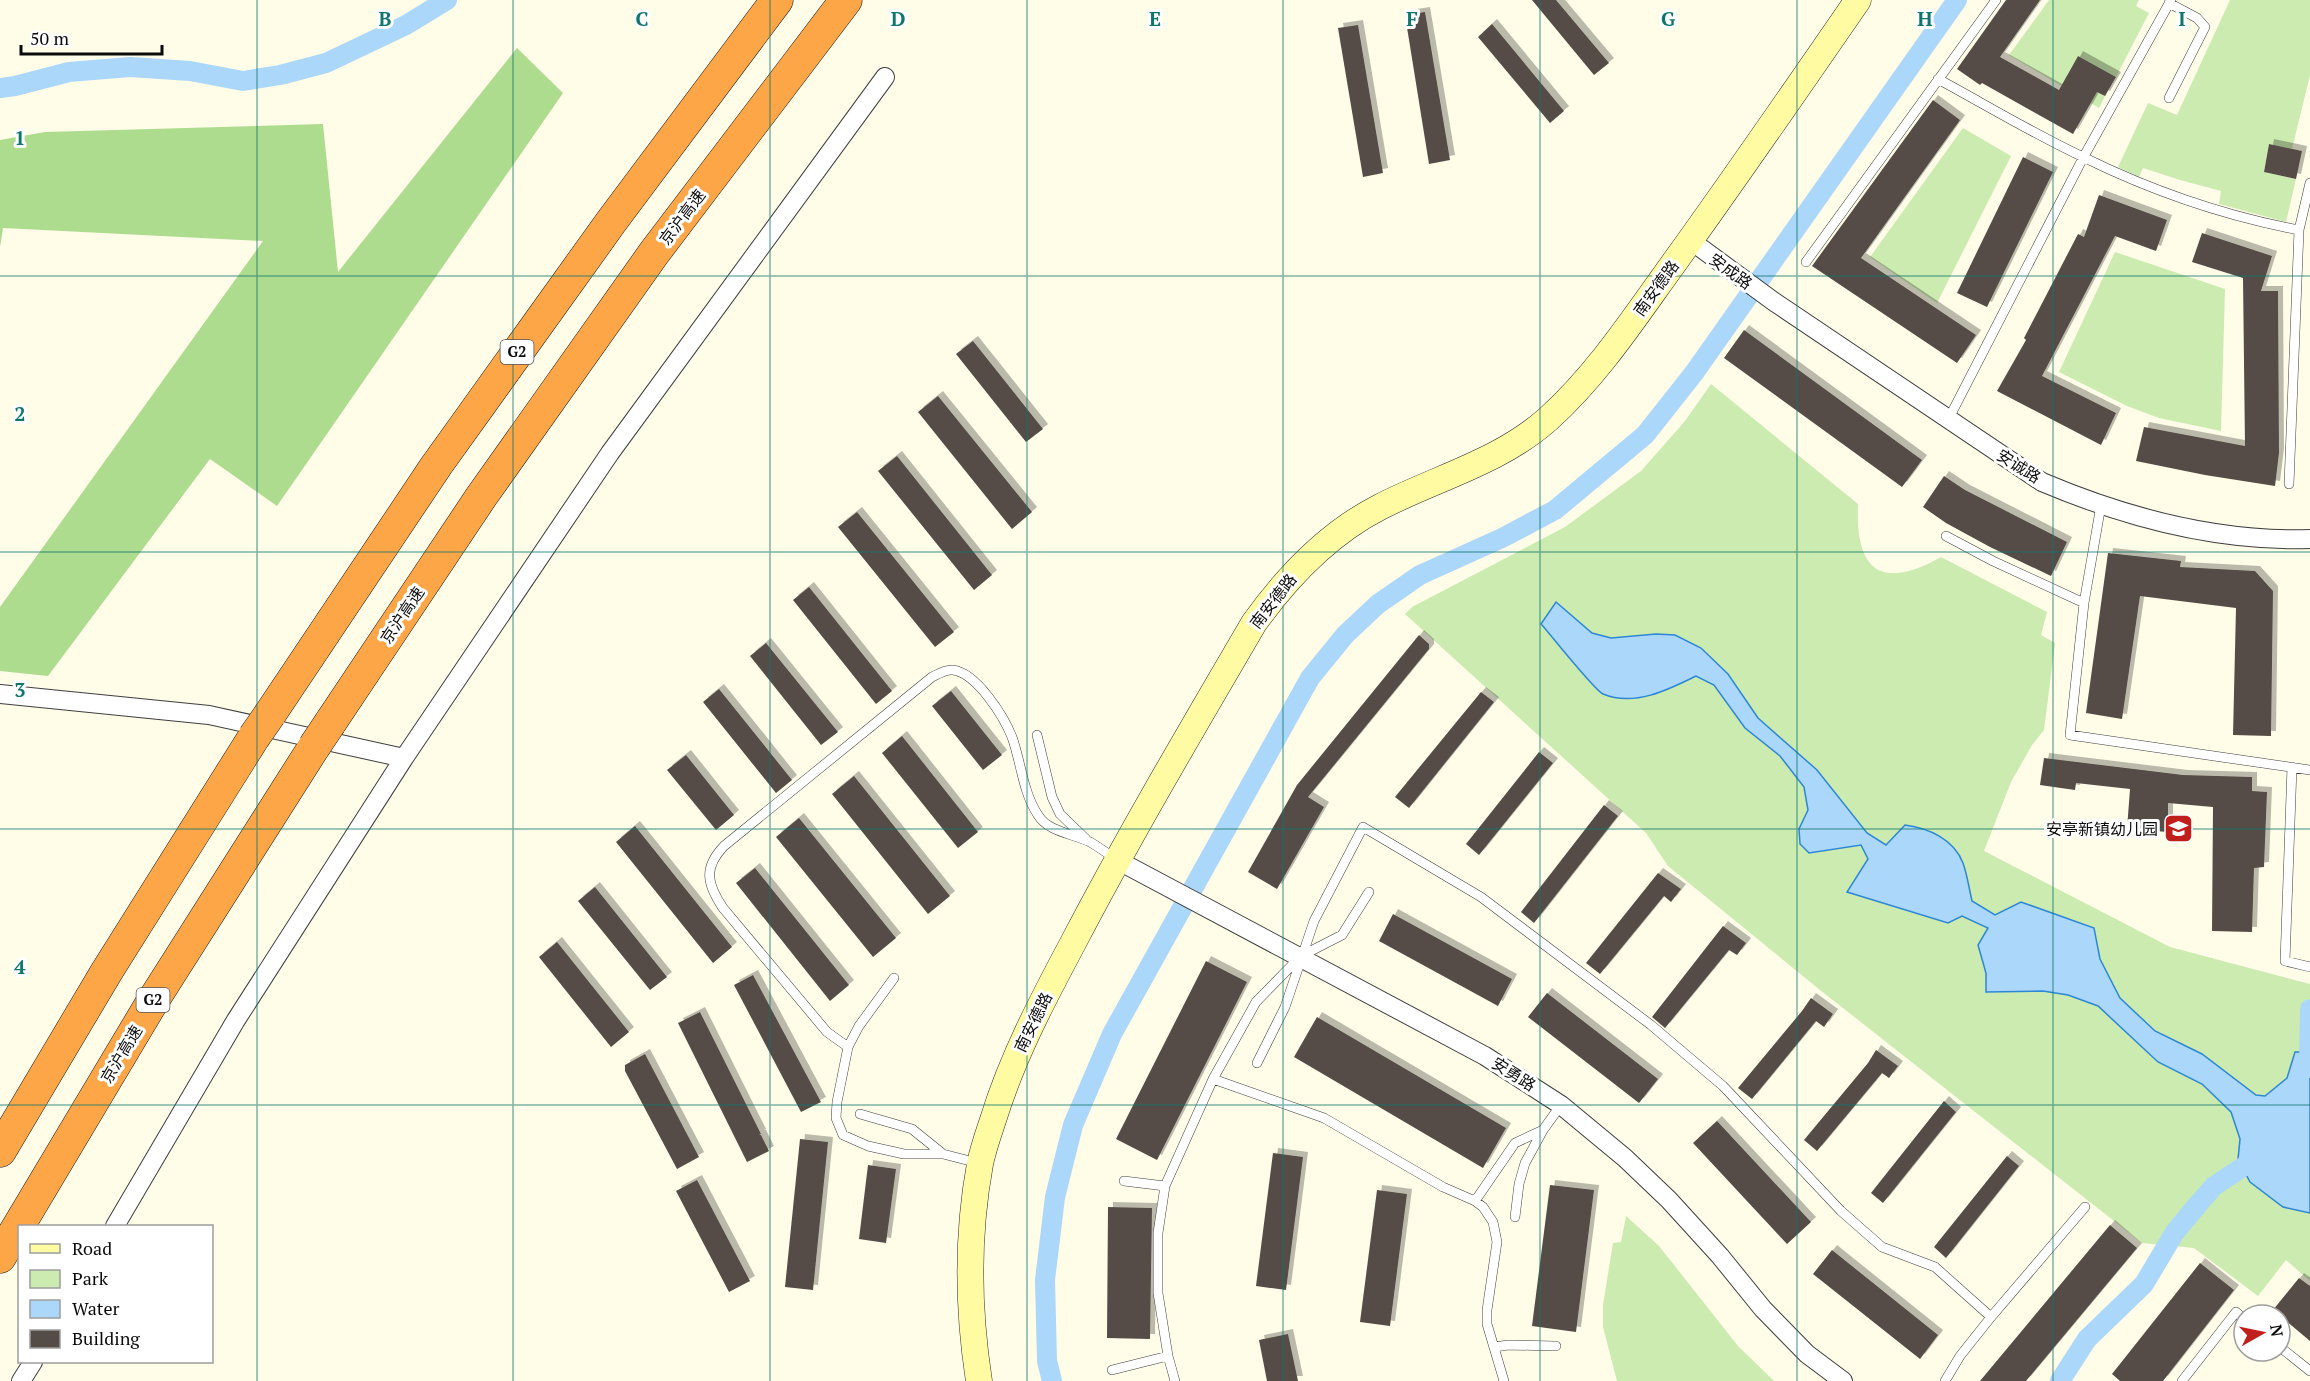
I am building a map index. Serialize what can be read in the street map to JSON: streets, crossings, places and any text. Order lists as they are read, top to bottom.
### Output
{
  "streets": {
    "highway": ["京沪高速", "G2"],
    "street": [
      "安成路",
      "南安德路",
      "安诚路",
      "安勇路"
    ]
  },
  "crossings": [
    ["安成路", "南安德路"],
    ["安成路", "安诚路"],
    ["南安德路", "安勇路"]
  ],
  "places": {
    "school or university": ["安亭新镇幼儿园"]
  },
  "legend": [
    "Road",
    "Park",
    "Water",
    "Building"
  ],
  "scale_bar": "50 m",
  "north": "right",
  "grid": {
    "columns": [
      "B",
      "C",
      "D",
      "E",
      "F",
      "G",
      "H",
      "I"
    ],
    "rows": [
      "1",
      "2",
      "3",
      "4"
    ]
  }
}
